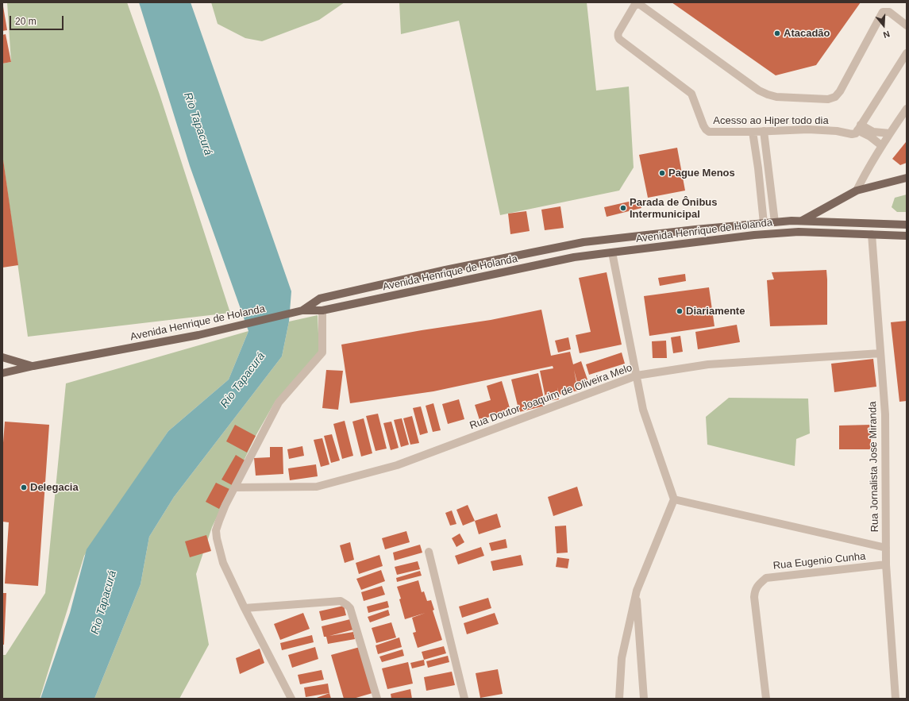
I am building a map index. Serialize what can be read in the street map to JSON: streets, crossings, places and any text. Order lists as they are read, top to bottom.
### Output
{
  "streets": {
    "main road": ["Avenida Henrique de Holanda"],
    "street": [
      "Acesso ao Hiper todo dia",
      "Rua Doutor Joaquim de Oliveira Melo",
      "Rua Jornalista Jose Miranda",
      "Rua Eugenio Cunha"
    ]
  },
  "crossings": [
    ["Avenida Henrique de Holanda", "Rua Jornalista Jose Miranda"],
    ["Rua Doutor Joaquim de Oliveira Melo", "Rua Jornalista Jose Miranda"],
    ["Rua Jornalista Jose Miranda", "Rua Eugenio Cunha"]
  ],
  "water": ["Rio Tapacurá"],
  "places": [
    "Atacadão",
    "Pague Menos",
    "Parada de Ônibus Intermunicipal",
    "Diariamente",
    "Delegacia"
  ],
  "scale_bar": "20 m",
  "north": "bottom"
}
